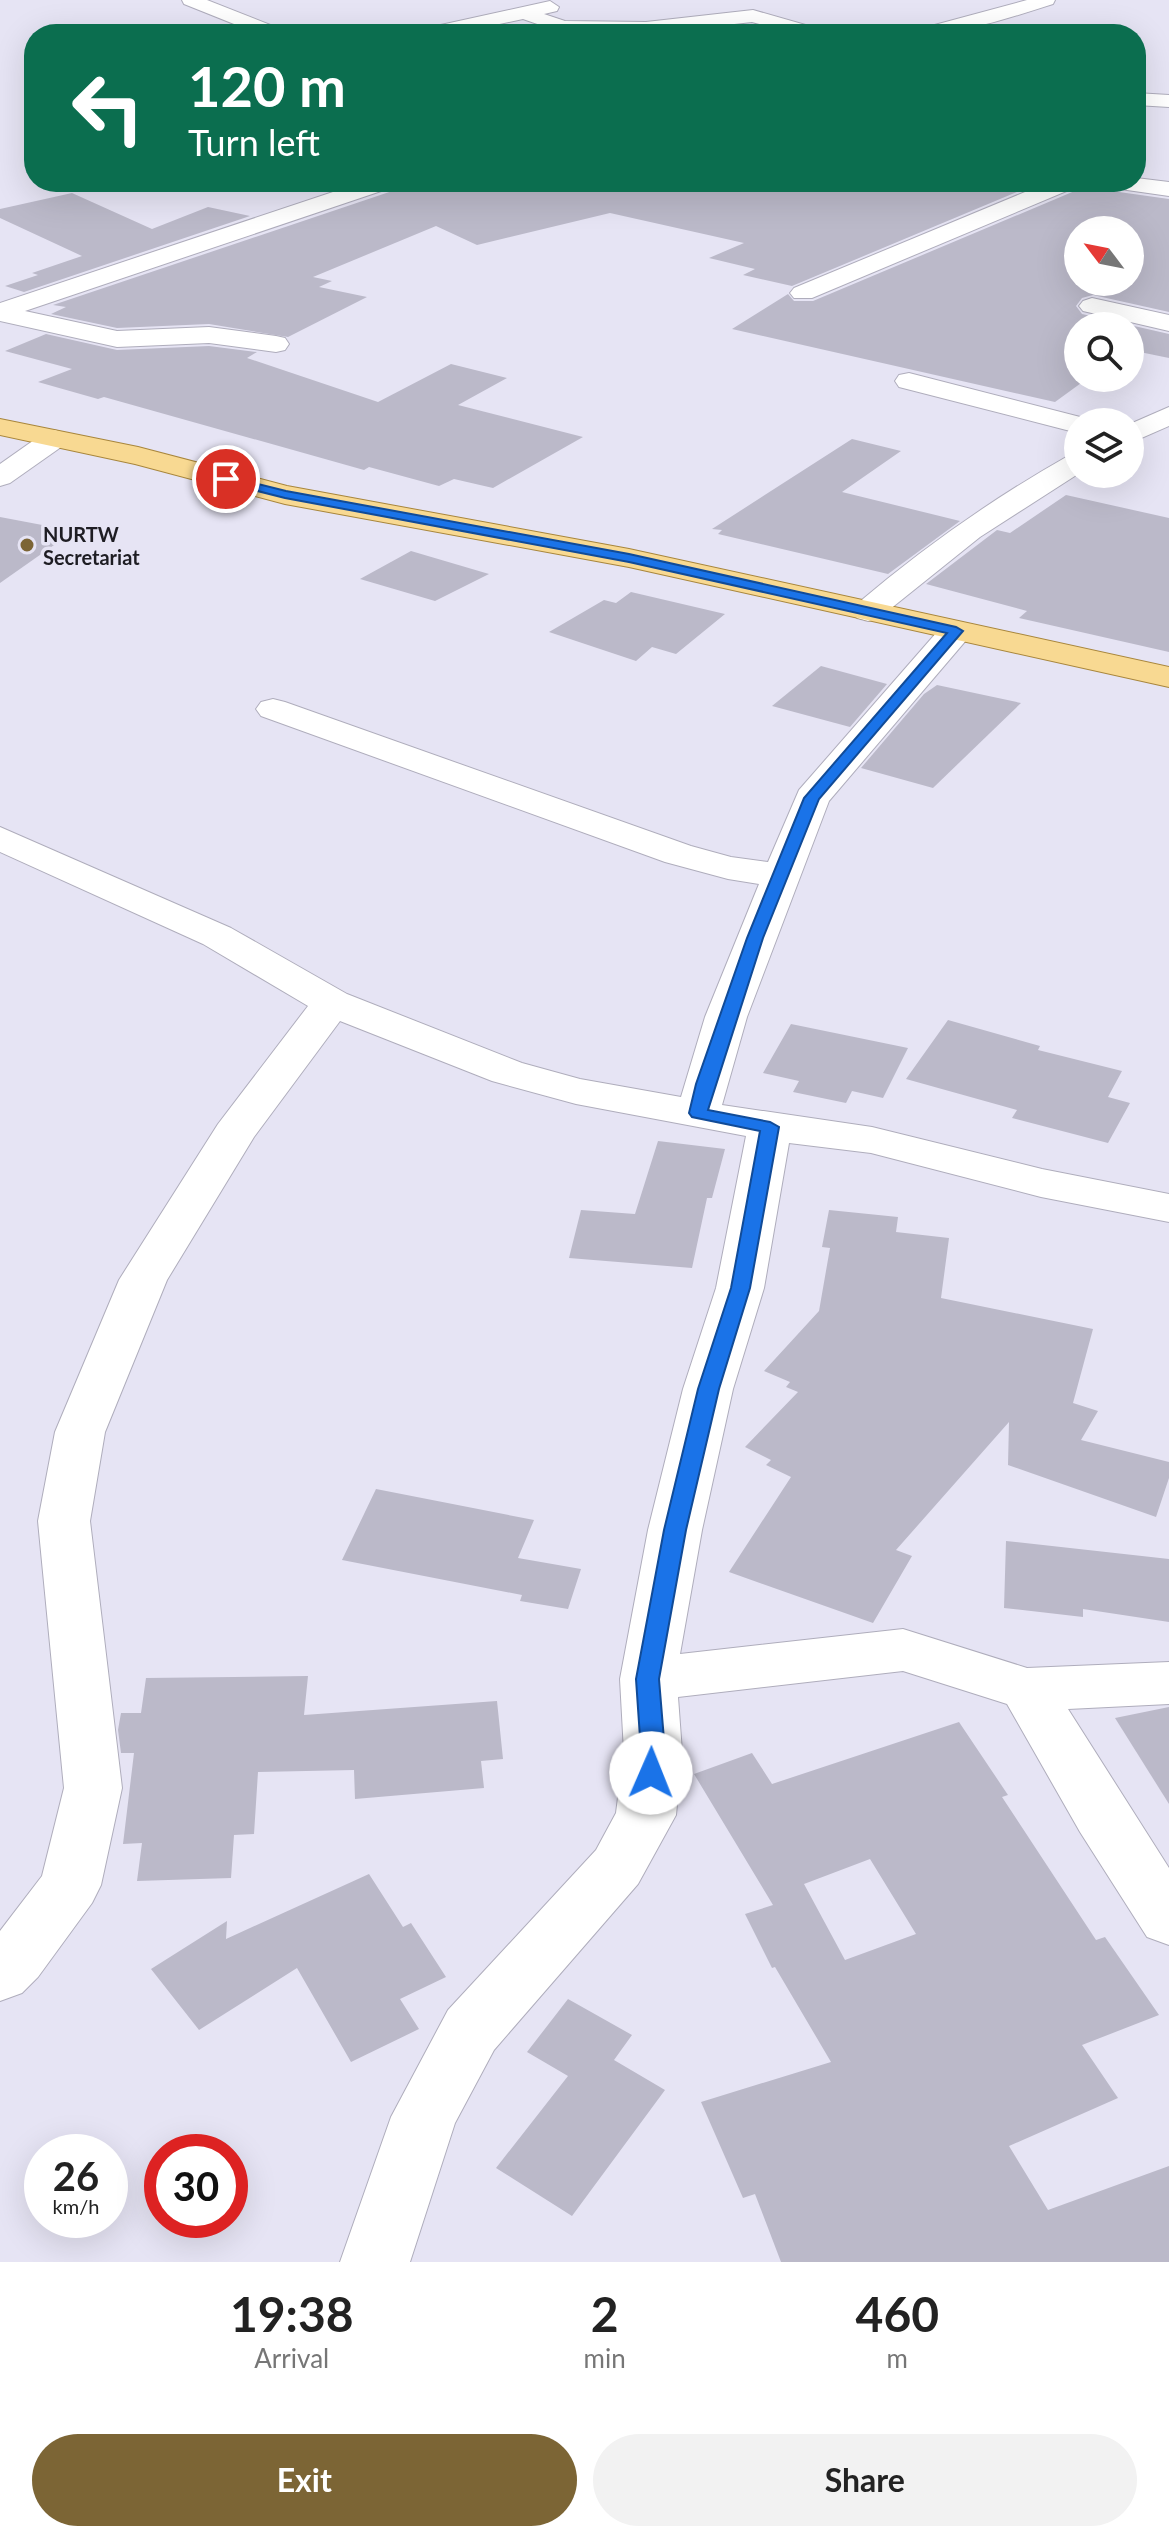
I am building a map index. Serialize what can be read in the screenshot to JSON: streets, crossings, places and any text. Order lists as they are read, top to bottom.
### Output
{
  "places": ["NURTW Secretariat"],
  "north": "top left",
  "page": {
    "turn": ["120 m", "Turn left"],
    "speed": "26 km/h",
    "limit": "30",
    "eta": [
      "19:38",
      "Arrival",
      "2",
      "min",
      "460",
      "m"
    ],
    "buttons": ["Exit", "Share"]
  }
}
